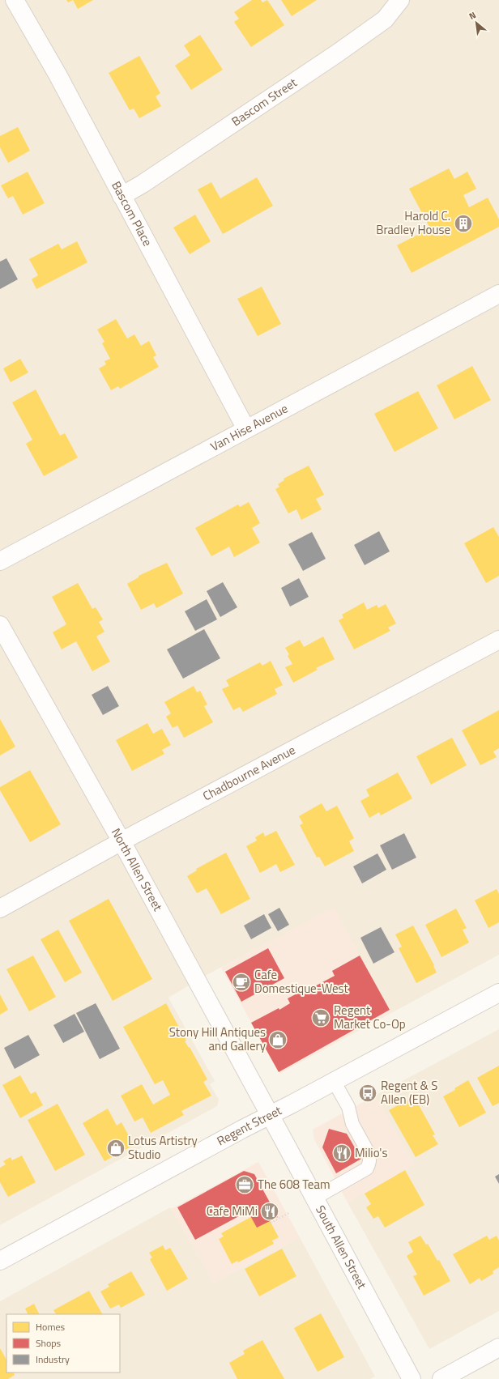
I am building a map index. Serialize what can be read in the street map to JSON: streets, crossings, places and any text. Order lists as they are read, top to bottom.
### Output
{
  "streets": {
    "street": [
      "Bascom Street",
      "Bascom Place",
      "Van Hise Avenue",
      "Chadbourne Avenue",
      "North Allen Street",
      "Regent Street",
      "South Allen Street"
    ]
  },
  "crossings": [
    ["Bascom Street", "Bascom Place"],
    ["Bascom Place", "Van Hise Avenue"],
    ["Chadbourne Avenue", "North Allen Street"],
    ["North Allen Street", "Regent Street"],
    ["North Allen Street", "South Allen Street"],
    ["Regent Street", "South Allen Street"]
  ],
  "places": {
    "building": ["Harold C. Bradley House"],
    "cafe": ["Cafe Domestique-West"],
    "supermarket": ["Regent Market Co-Op"],
    "shop": ["Stony Hill Antiques and Gallery", "Lotus Artistry Studio"],
    "bus stop": ["Regent & S Allen (EB)"],
    "restaurant": ["Milio's", "Cafe MiMi"],
    "office": ["The 608 Team"]
  },
  "legend": ["Homes", "Shops", "Industry"],
  "north": "top left"
}
